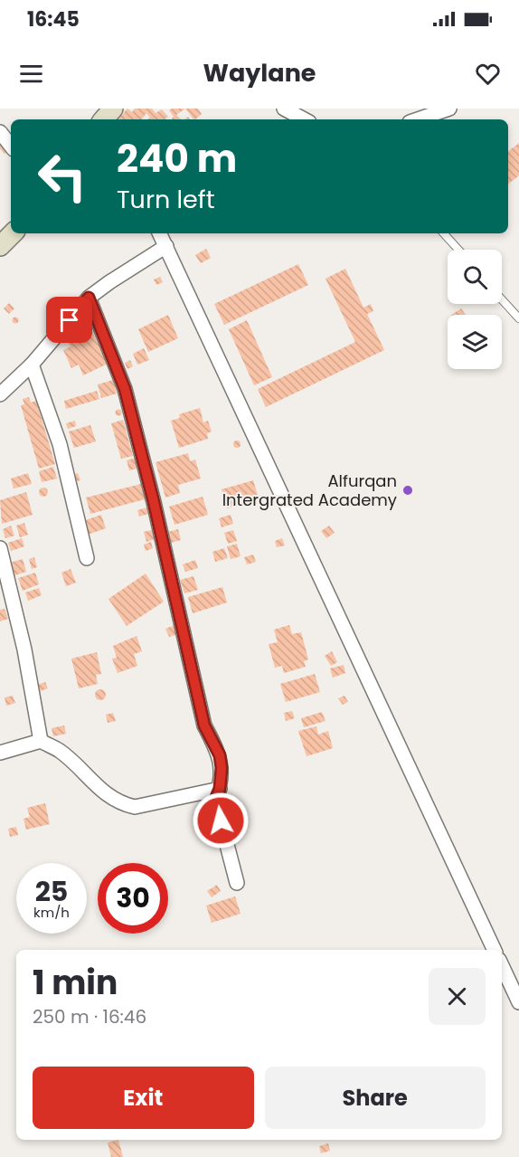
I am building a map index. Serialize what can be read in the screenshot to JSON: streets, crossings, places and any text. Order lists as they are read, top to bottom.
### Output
{
  "places": ["Alfurqan Intergrated Academy"],
  "page": {
    "status": "16:45",
    "header": "Waylane",
    "turn": ["240 m", "Turn left"],
    "speed": "25 km/h",
    "limit": "30",
    "heading": ["1 min", "250 m · 16:46"],
    "buttons": ["Exit", "Share"]
  }
}
